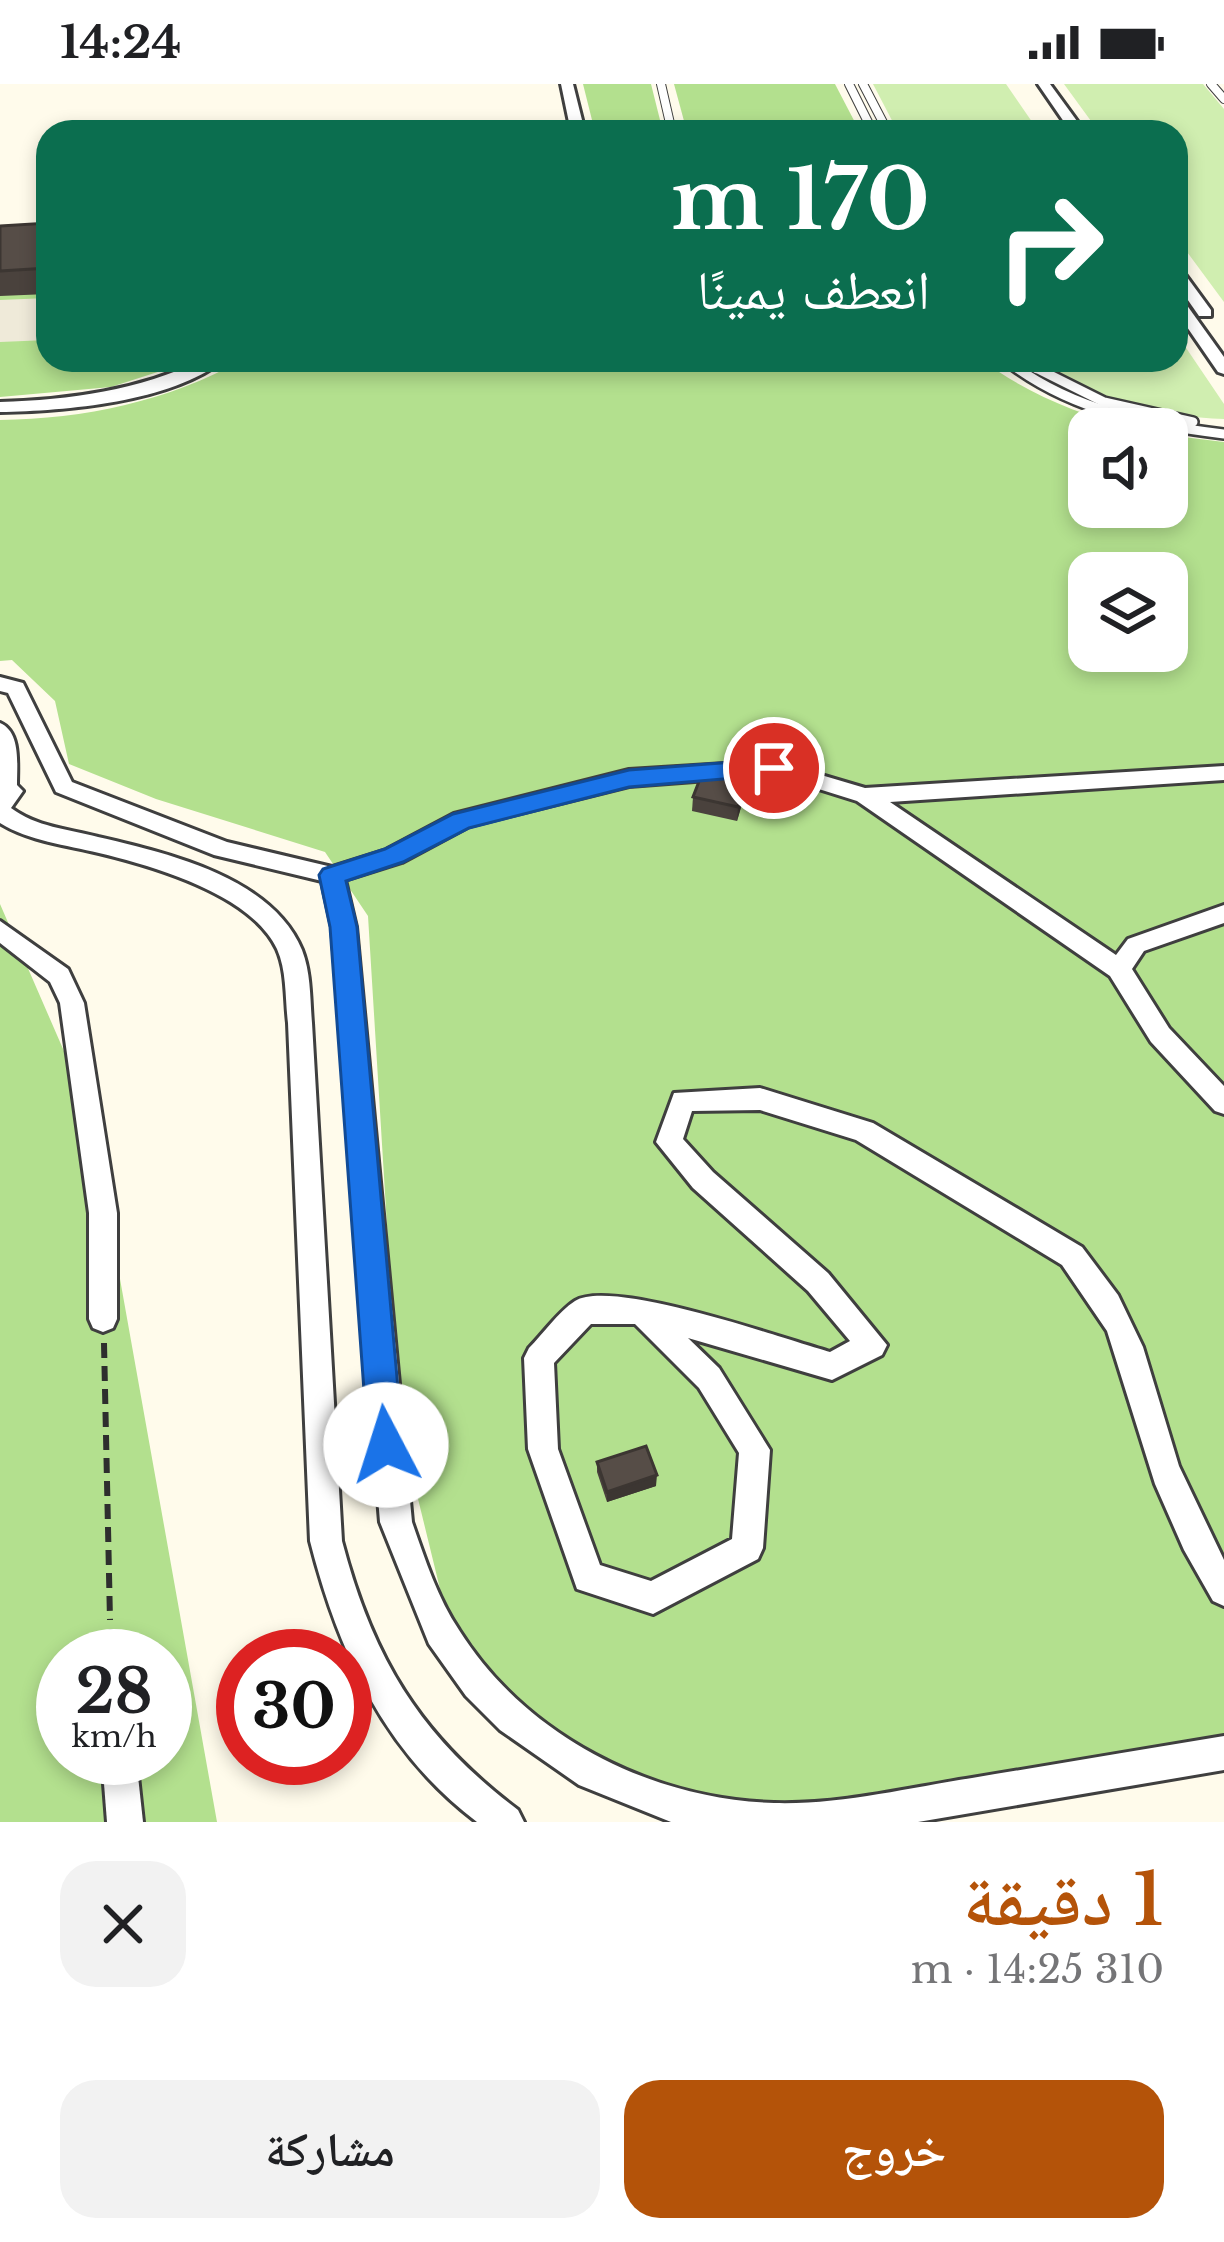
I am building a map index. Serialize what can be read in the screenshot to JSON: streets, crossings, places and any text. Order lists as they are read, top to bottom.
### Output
{
  "page": {
    "status": "14:24",
    "turn": ["170 m", "انعطف يمينًا"],
    "speed": "28 km/h",
    "limit": "30",
    "heading": ["1 دقيقة", "310 m · 14:25"],
    "buttons": ["خروج", "مشاركة"]
  }
}
